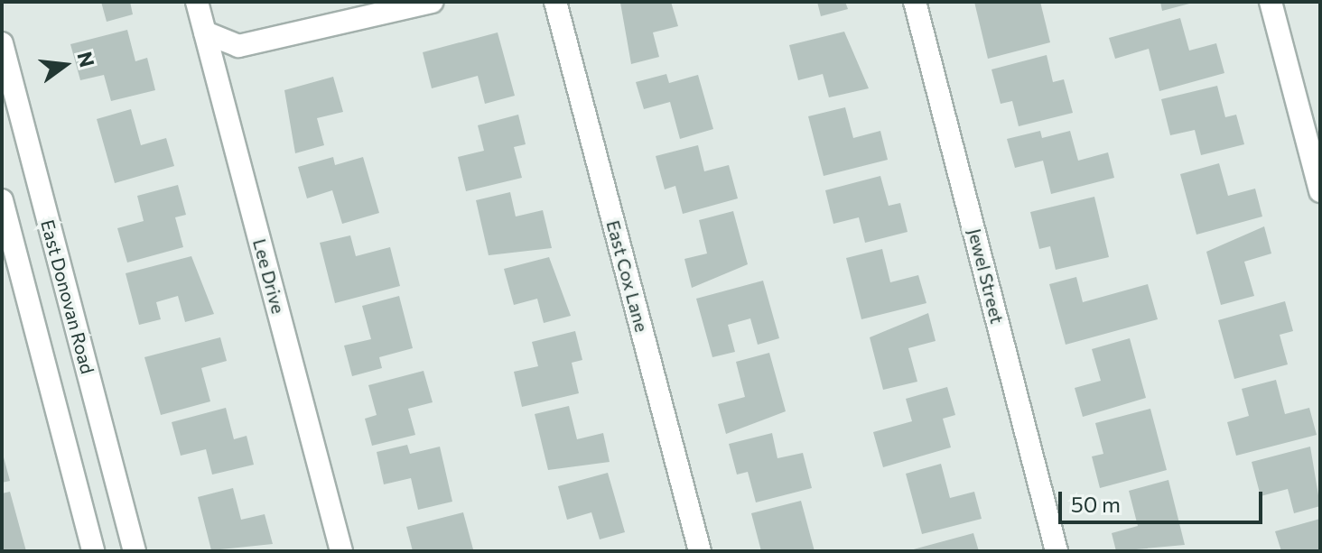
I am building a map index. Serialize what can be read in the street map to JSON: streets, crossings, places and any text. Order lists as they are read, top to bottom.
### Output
{
  "streets": {
    "street": [
      "Lee Drive",
      "East Cox Lane",
      "Jewel Street",
      "East Donovan Road"
    ]
  },
  "scale_bar": "50 m",
  "north": "right"
}
